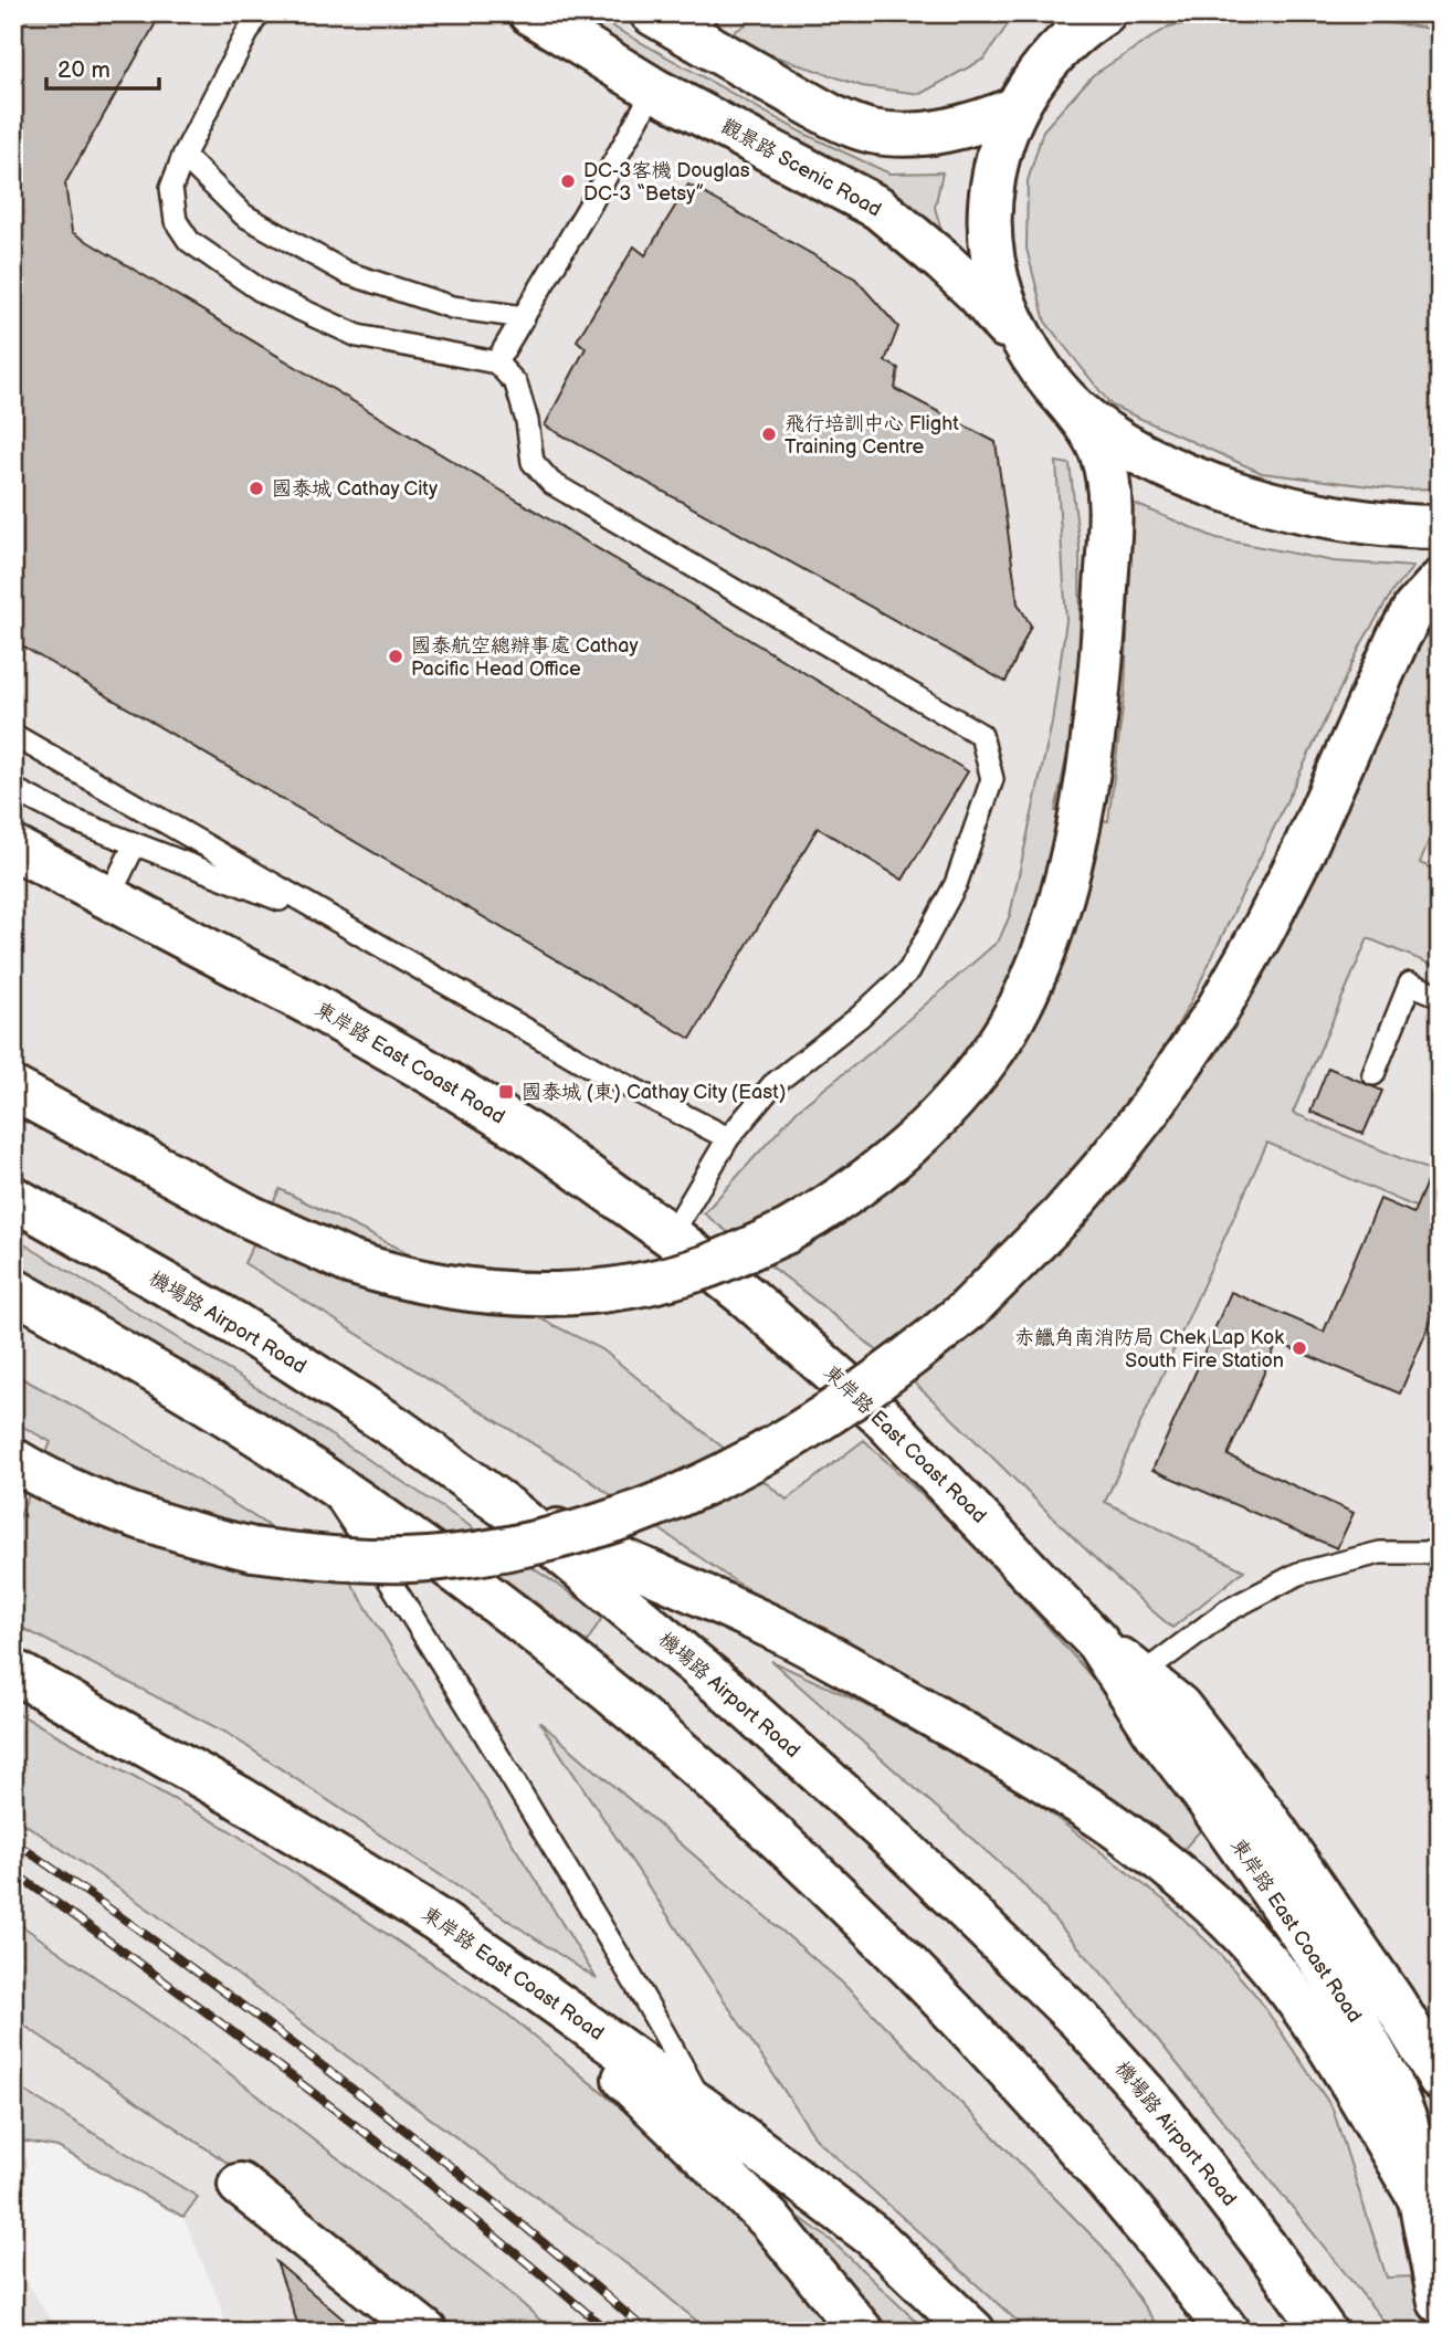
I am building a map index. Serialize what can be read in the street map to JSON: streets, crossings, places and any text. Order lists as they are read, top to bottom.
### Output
{
  "streets": {
    "main road": ["觀景路 Scenic Road", "東岸路 East Coast Road", "機場路 Airport Road"]
  },
  "places": {
    "other": [
      "DC-3客機 Douglas DC-3 “Betsy”",
      "飛行培訓中心 Flight Training Centre",
      "國泰城 Cathay City",
      "國泰航空總辦事處 Cathay Pacific Head Office",
      "赤鱲角南消防局 Chek Lap Kok South Fire Station"
    ],
    "transit": ["國泰城 (東) Cathay City (East)"]
  },
  "scale_bar": "20 m"
}
